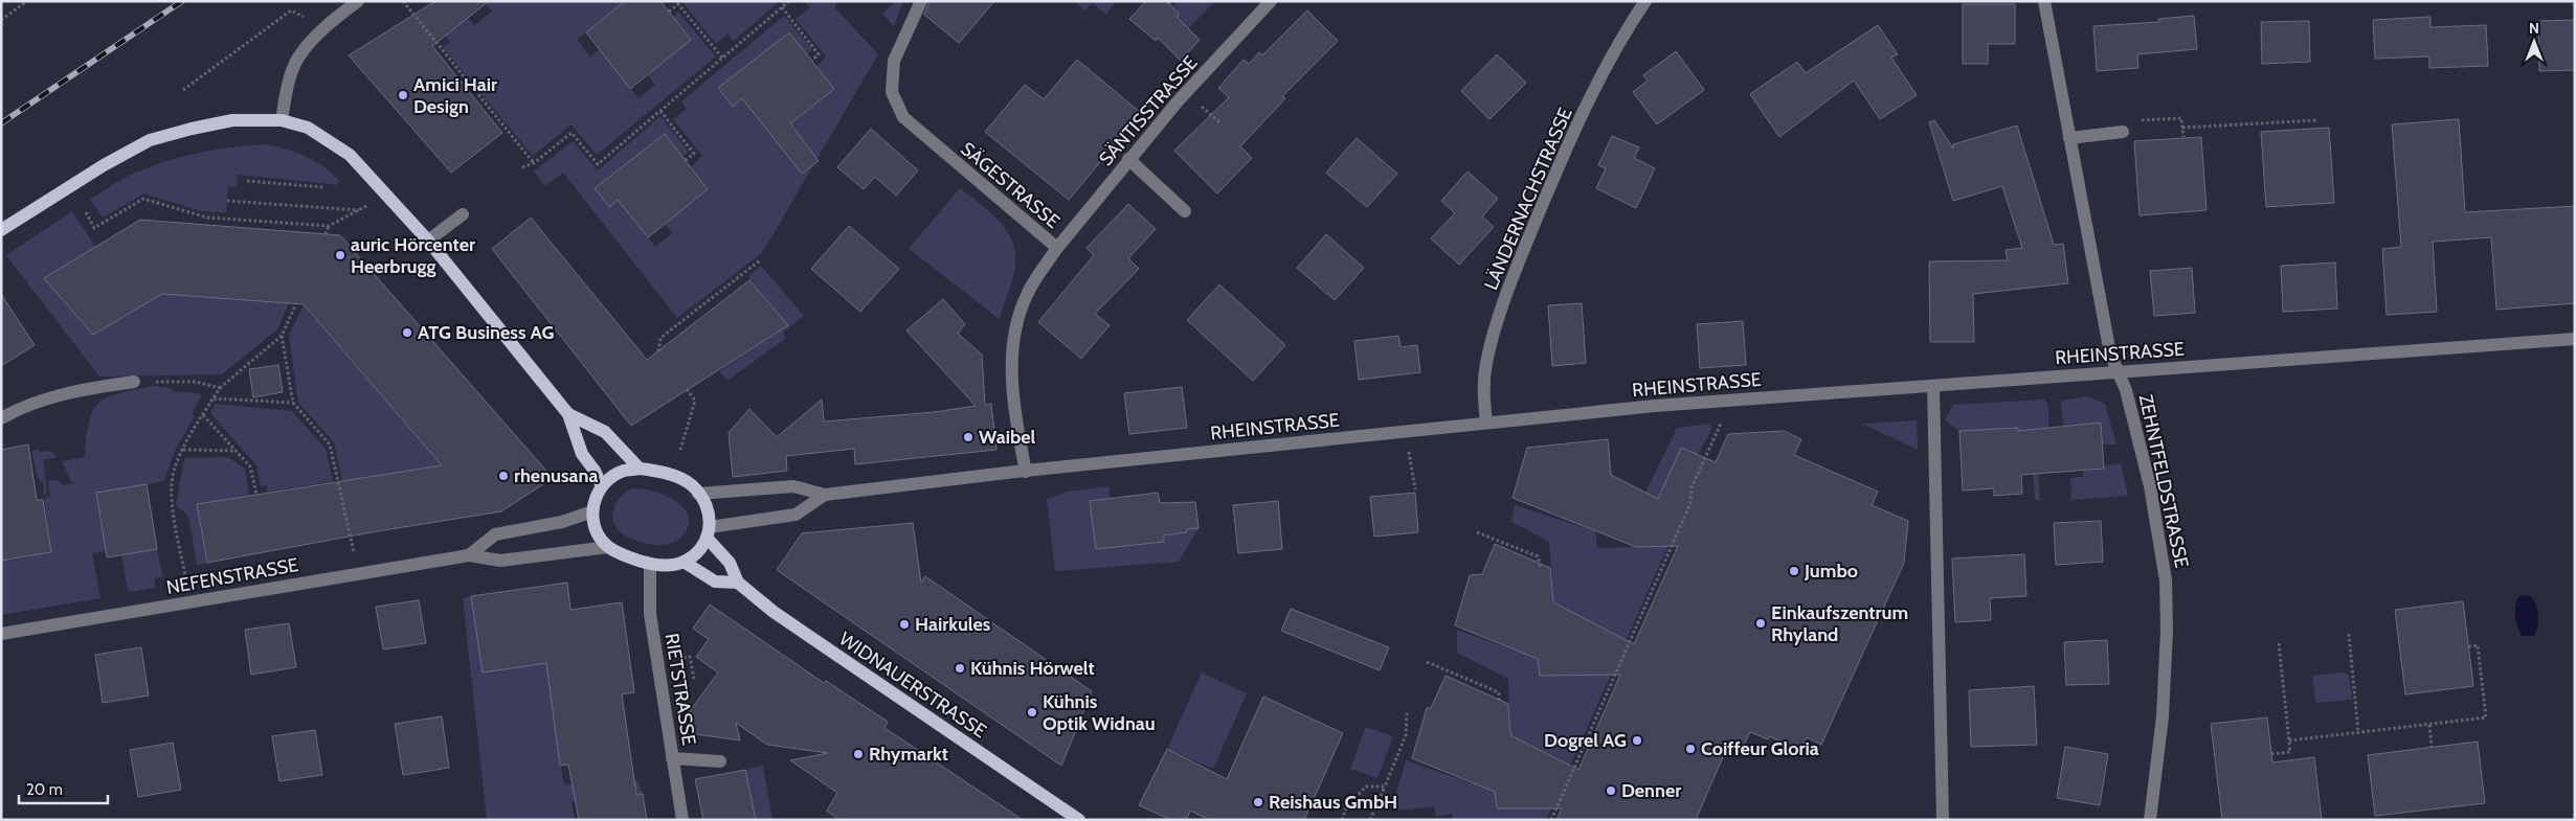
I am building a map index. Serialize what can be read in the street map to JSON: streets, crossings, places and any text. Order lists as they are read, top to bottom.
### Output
{
  "streets": {
    "main road": ["WIDNAUERSTRASSE"],
    "street": [
      "SÄNTISSTRASSE",
      "SÄGESTRASSE",
      "LÄNDERNACHSTRASSE",
      "RHEINSTRASSE",
      "ZEHNTFELDSTRASSE",
      "NEFENSTRASSE",
      "RIETSTRASSE"
    ]
  },
  "crossings": [
    ["SÄNTISSTRASSE", "SÄGESTRASSE"],
    ["SÄGESTRASSE", "RHEINSTRASSE"],
    ["LÄNDERNACHSTRASSE", "RHEINSTRASSE"],
    ["RHEINSTRASSE", "ZEHNTFELDSTRASSE"],
    ["RHEINSTRASSE", "NEFENSTRASSE"],
    ["RHEINSTRASSE", "WIDNAUERSTRASSE"],
    ["RHEINSTRASSE", "RIETSTRASSE"],
    ["NEFENSTRASSE", "WIDNAUERSTRASSE"],
    ["NEFENSTRASSE", "RIETSTRASSE"],
    ["WIDNAUERSTRASSE", "RIETSTRASSE"]
  ],
  "places": [
    "Amici Hair Design",
    "auric Hörcenter Heerbrugg",
    "ATG Business AG",
    "Waibel",
    "rhenusana",
    "Jumbo",
    "Einkaufszentrum Rhyland",
    "Hairkules",
    "Kühnis Hörwelt",
    "Kühnis Optik Widnau",
    "Dogrel AG",
    "Coiffeur Gloria",
    "Rhymarkt",
    "Denner",
    "Reishaus GmbH"
  ],
  "scale_bar": "20 m",
  "north": "top"
}
